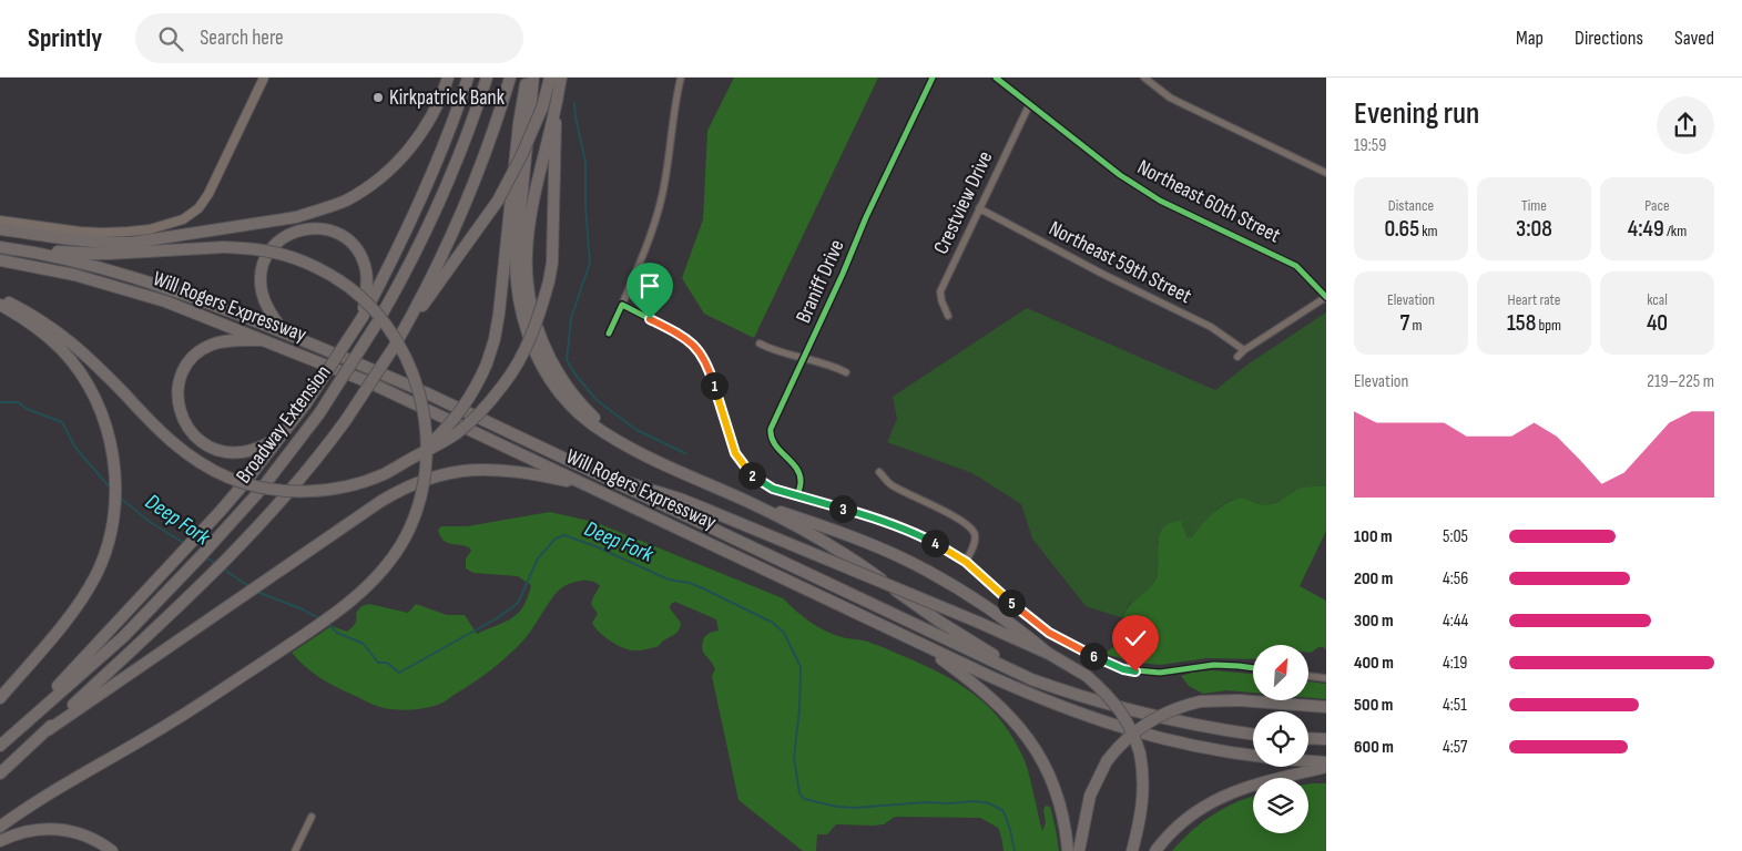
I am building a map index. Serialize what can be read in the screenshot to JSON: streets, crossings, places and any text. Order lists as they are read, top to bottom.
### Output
{
  "streets": {
    "highway": ["Will Rogers Expressway", "Broadway Extension"],
    "street": [
      "Northeast 60th Street",
      "Crestview Drive",
      "Northeast 59th Street",
      "Braniff Drive"
    ]
  },
  "crossings": [
    ["Northeast 60th Street", "Crestview Drive"],
    ["Crestview Drive", "Northeast 59th Street"]
  ],
  "water": ["Deep Fork"],
  "places": ["Kirkpatrick Bank"],
  "north": "top right",
  "page": {
    "header": "Sprintly",
    "search": "Search here",
    "nav": ["Map", "Directions", "Saved"],
    "heading": ["Evening run", "19:59"],
    "stats": [
      ["Distance", "0.65 km"],
      ["Time", "3:08"],
      ["Pace", "4:49 /km"],
      ["Elevation", "7 m"],
      ["Heart rate", "158 bpm"],
      ["kcal", "40"]
    ],
    "chart": ["Elevation", "219–225 m"],
    "pins": [
      "1",
      "2",
      "3",
      "4",
      "5",
      "6"
    ],
    "list": [
      {
        "name": "100 m",
        "note": "5:05"
      },
      {
        "name": "200 m",
        "note": "4:56"
      },
      {
        "name": "300 m",
        "note": "4:44"
      },
      {
        "name": "400 m",
        "note": "4:19"
      },
      {
        "name": "500 m",
        "note": "4:51"
      },
      {
        "name": "600 m",
        "note": "4:57"
      }
    ]
  }
}
